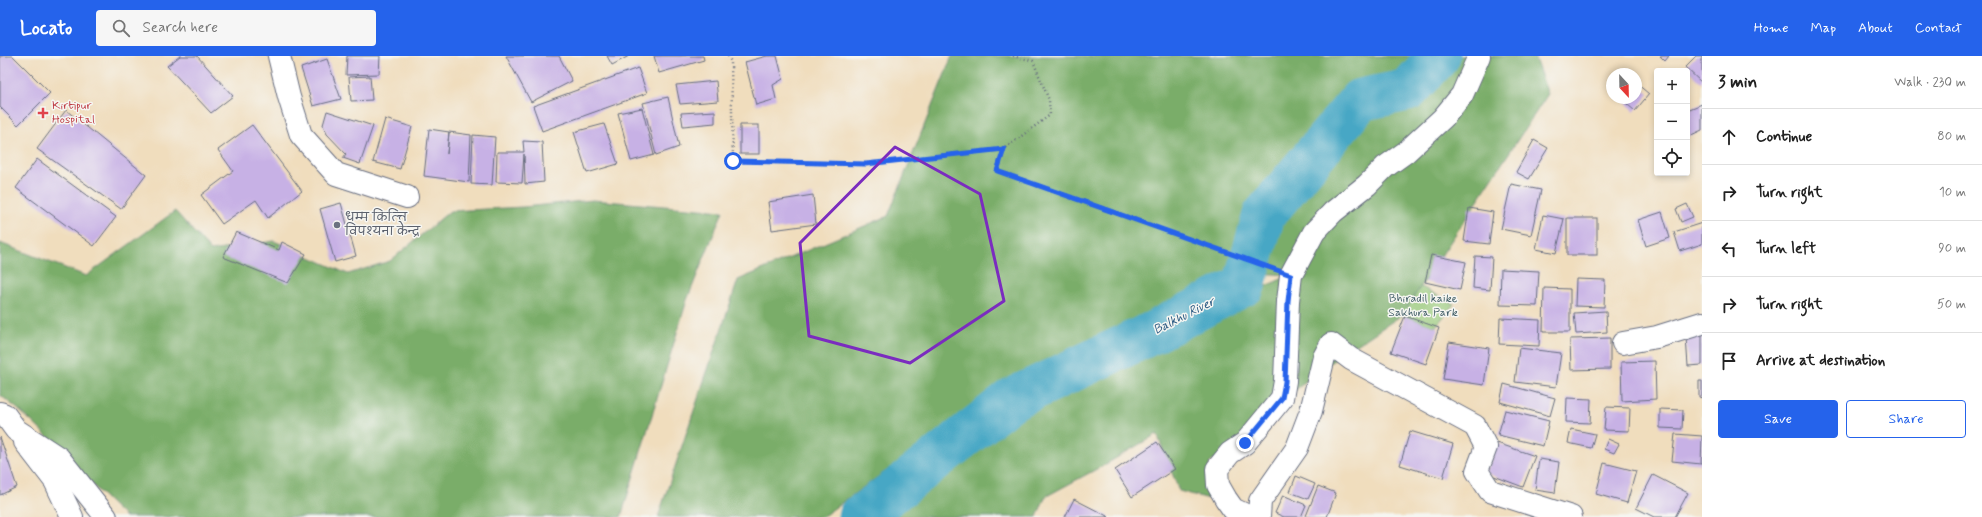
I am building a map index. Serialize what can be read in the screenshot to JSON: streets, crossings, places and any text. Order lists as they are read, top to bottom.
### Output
{
  "water": ["Balkhu River"],
  "parks": ["Bhiradil kaike Sakhura Park"],
  "places": {
    "health": ["Kirtipur Hospital"],
    "other": ["धम्म कित्त्ति विपश्यना केन्द्र"]
  },
  "north": "bottom",
  "page": {
    "header": "Locato",
    "search": "Search here",
    "nav": [
      "Home",
      "Map",
      "About",
      "Contact"
    ],
    "heading": ["3 min", "Walk · 230 m"],
    "map_buttons": ["+", "−"],
    "list": [
      ["Continue", "80 m"],
      ["Turn right", "10 m"],
      ["Turn left", "90 m"],
      ["Turn right", "50 m"],
      "Arrive at destination"
    ],
    "buttons": ["Save", "Share"]
  }
}
